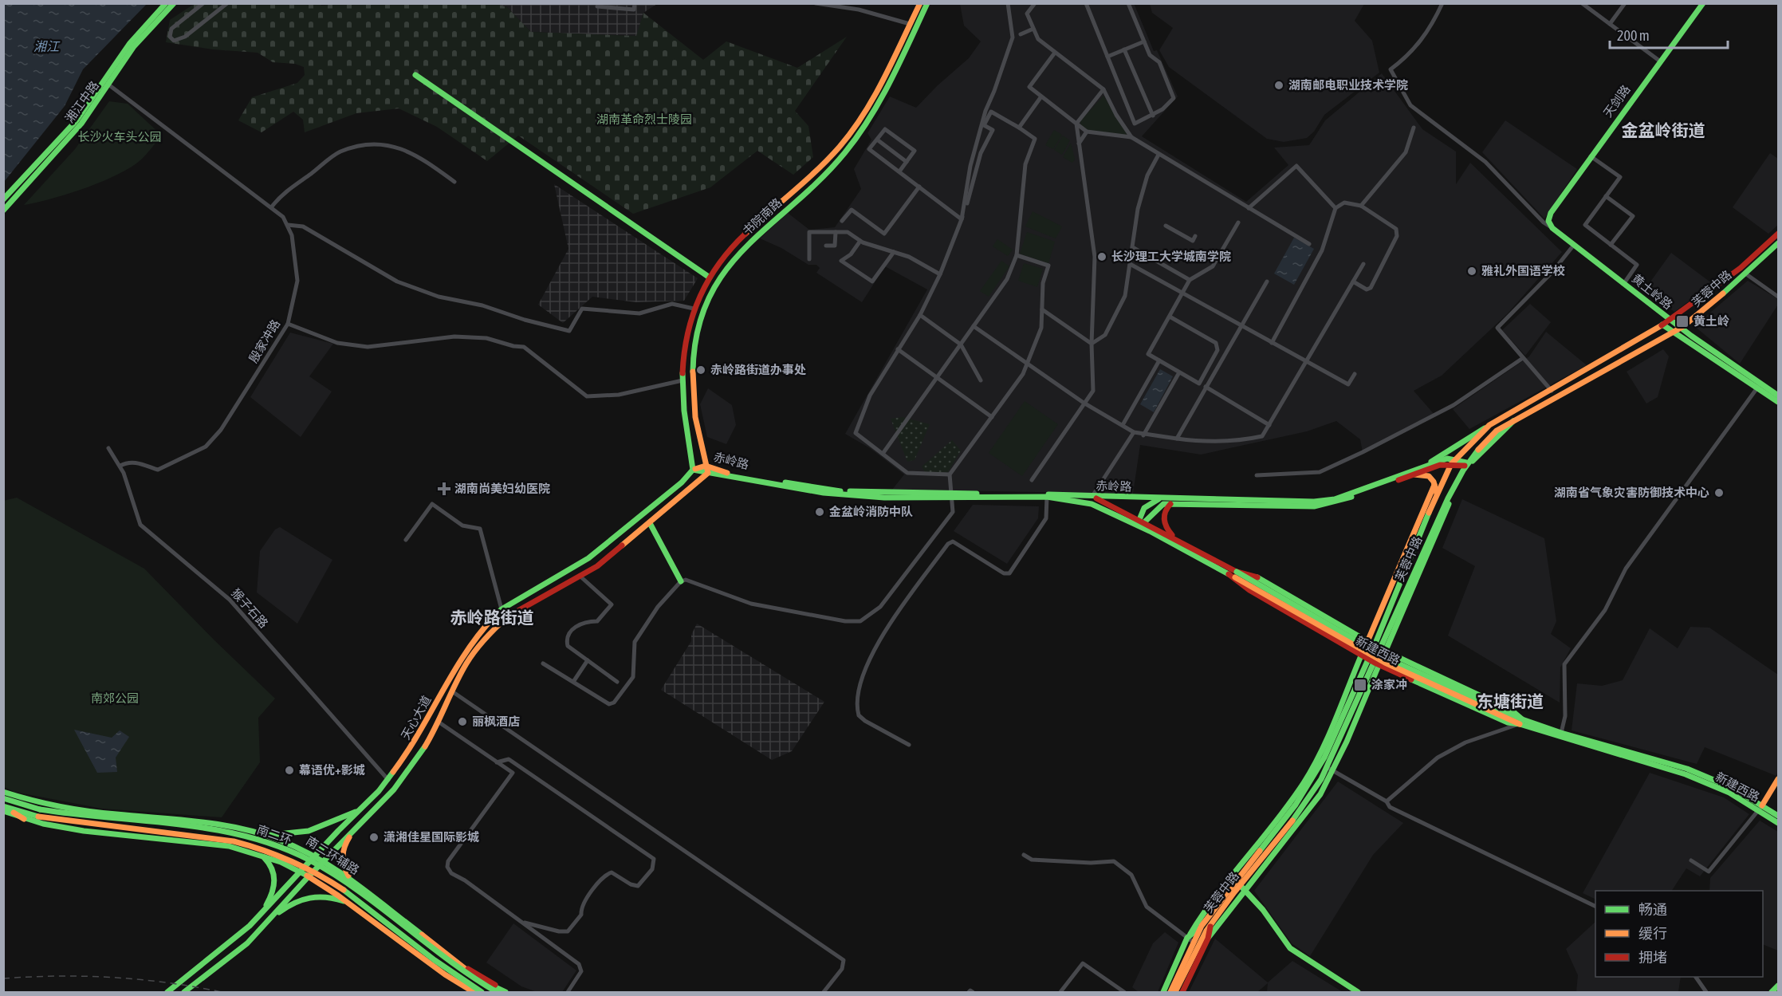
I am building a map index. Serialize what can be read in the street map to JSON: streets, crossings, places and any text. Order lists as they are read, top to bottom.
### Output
{
  "streets": {
    "main road": [
      "天剑路",
      "湘江中路",
      "书院南路",
      "芙蓉中路",
      "黄土岭路",
      "赤岭路",
      "新建西路",
      "天心大道",
      "南二环",
      "南二环辅路"
    ],
    "street": ["殷家冲路", "猴子石路"]
  },
  "crossings": [
    ["天剑路", "黄土岭路"],
    ["湘江中路", "殷家冲路"],
    ["书院南路", "赤岭路"],
    ["书院南路", "天心大道"],
    ["芙蓉中路", "黄土岭路"],
    ["芙蓉中路", "赤岭路"],
    ["芙蓉中路", "新建西路"],
    ["殷家冲路", "猴子石路"],
    ["赤岭路", "新建西路"],
    ["赤岭路", "天心大道"],
    ["猴子石路", "天心大道"],
    ["天心大道", "南二环辅路"]
  ],
  "districts": ["金盆岭街道", "赤岭路街道", "东塘街道"],
  "water": ["湘江"],
  "parks": ["湖南革命烈士陵园", "长沙火车头公园", "南郊公园"],
  "places": {
    "other": [
      "湖南邮电职业技术学院",
      "长沙理工大学城南学院",
      "雅礼外国语学校",
      "赤岭路街道办事处",
      "湖南省气象灾害防御技术中心",
      "金盆岭消防中队",
      "丽枫酒店",
      "幕语优+影城",
      "潇湘佳星国际影城"
    ],
    "transit": ["黄土岭", "涂家冲"],
    "health": ["湖南尚美妇幼医院"]
  },
  "legend": ["畅通", "缓行", "拥堵"],
  "scale_bar": "200 m"
}
